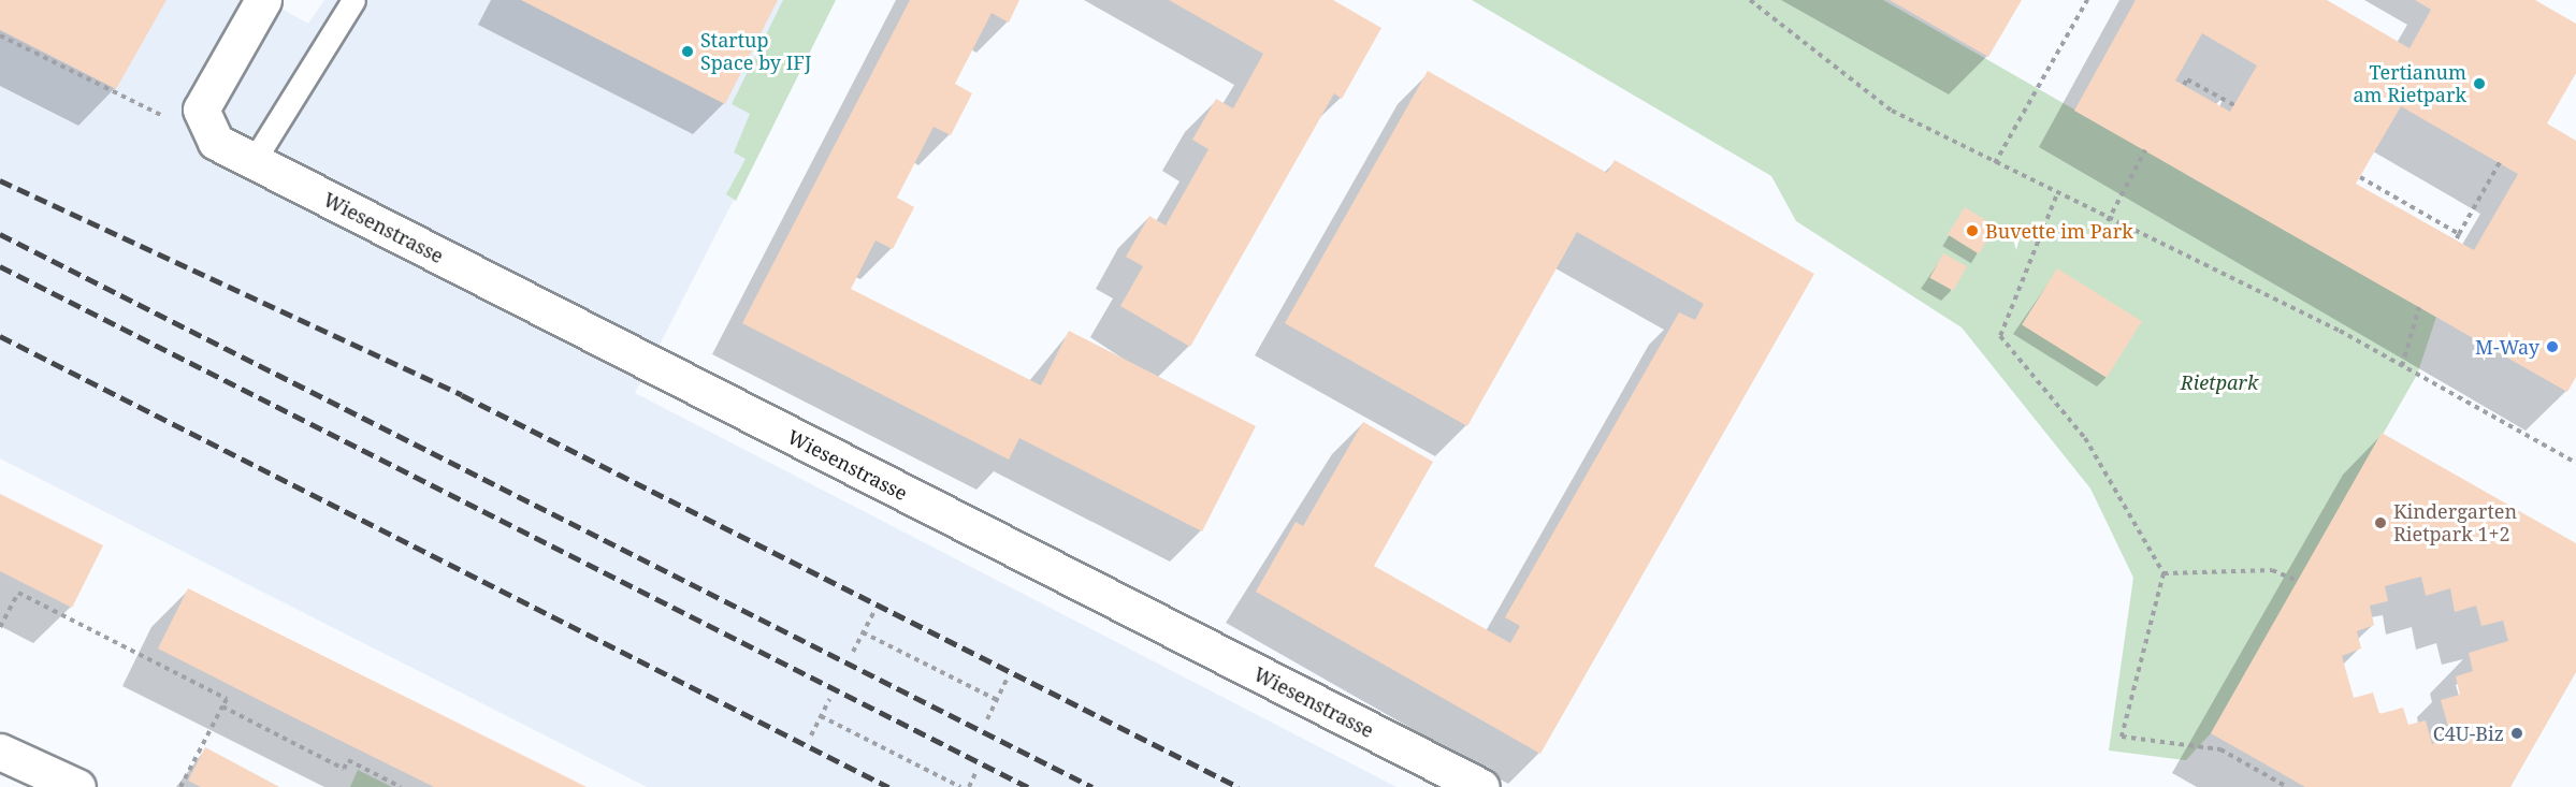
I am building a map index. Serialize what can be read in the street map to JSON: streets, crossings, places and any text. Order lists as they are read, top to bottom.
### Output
{
  "streets": {
    "street": ["Wiesenstrasse"]
  },
  "parks": ["Rietpark"],
  "places": [
    "Startup Space by IFJ",
    "Tertianum am Rietpark",
    "Buvette im Park",
    "M-Way",
    "Kindergarten Rietpark 1+2",
    "C4U-Biz"
  ]
}
